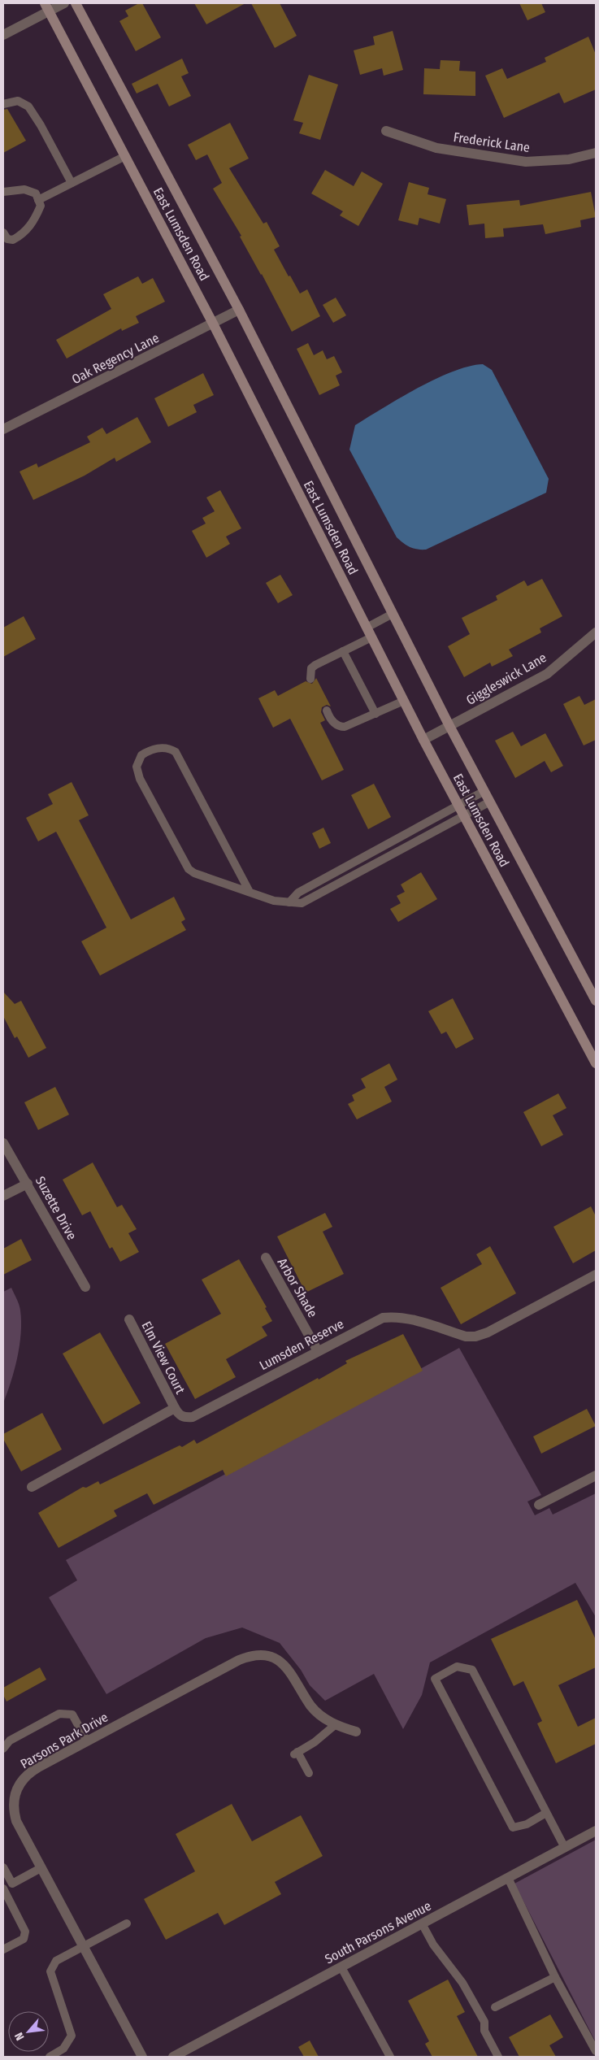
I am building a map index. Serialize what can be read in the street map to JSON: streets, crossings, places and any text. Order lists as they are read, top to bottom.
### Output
{
  "streets": {
    "main road": ["East Lumsden Road"],
    "street": [
      "Frederick Lane",
      "Oak Regency Lane",
      "Giggleswick Lane",
      "Suzette Drive",
      "Arbor Shade",
      "Lumsden Reserve",
      "Elm View Court",
      "Parsons Park Drive",
      "South Parsons Avenue"
    ]
  },
  "crossings": [
    ["East Lumsden Road", "Oak Regency Lane"],
    ["East Lumsden Road", "Giggleswick Lane"],
    ["Arbor Shade", "Lumsden Reserve"],
    ["Lumsden Reserve", "Elm View Court"]
  ],
  "north": "bottom left"
}
